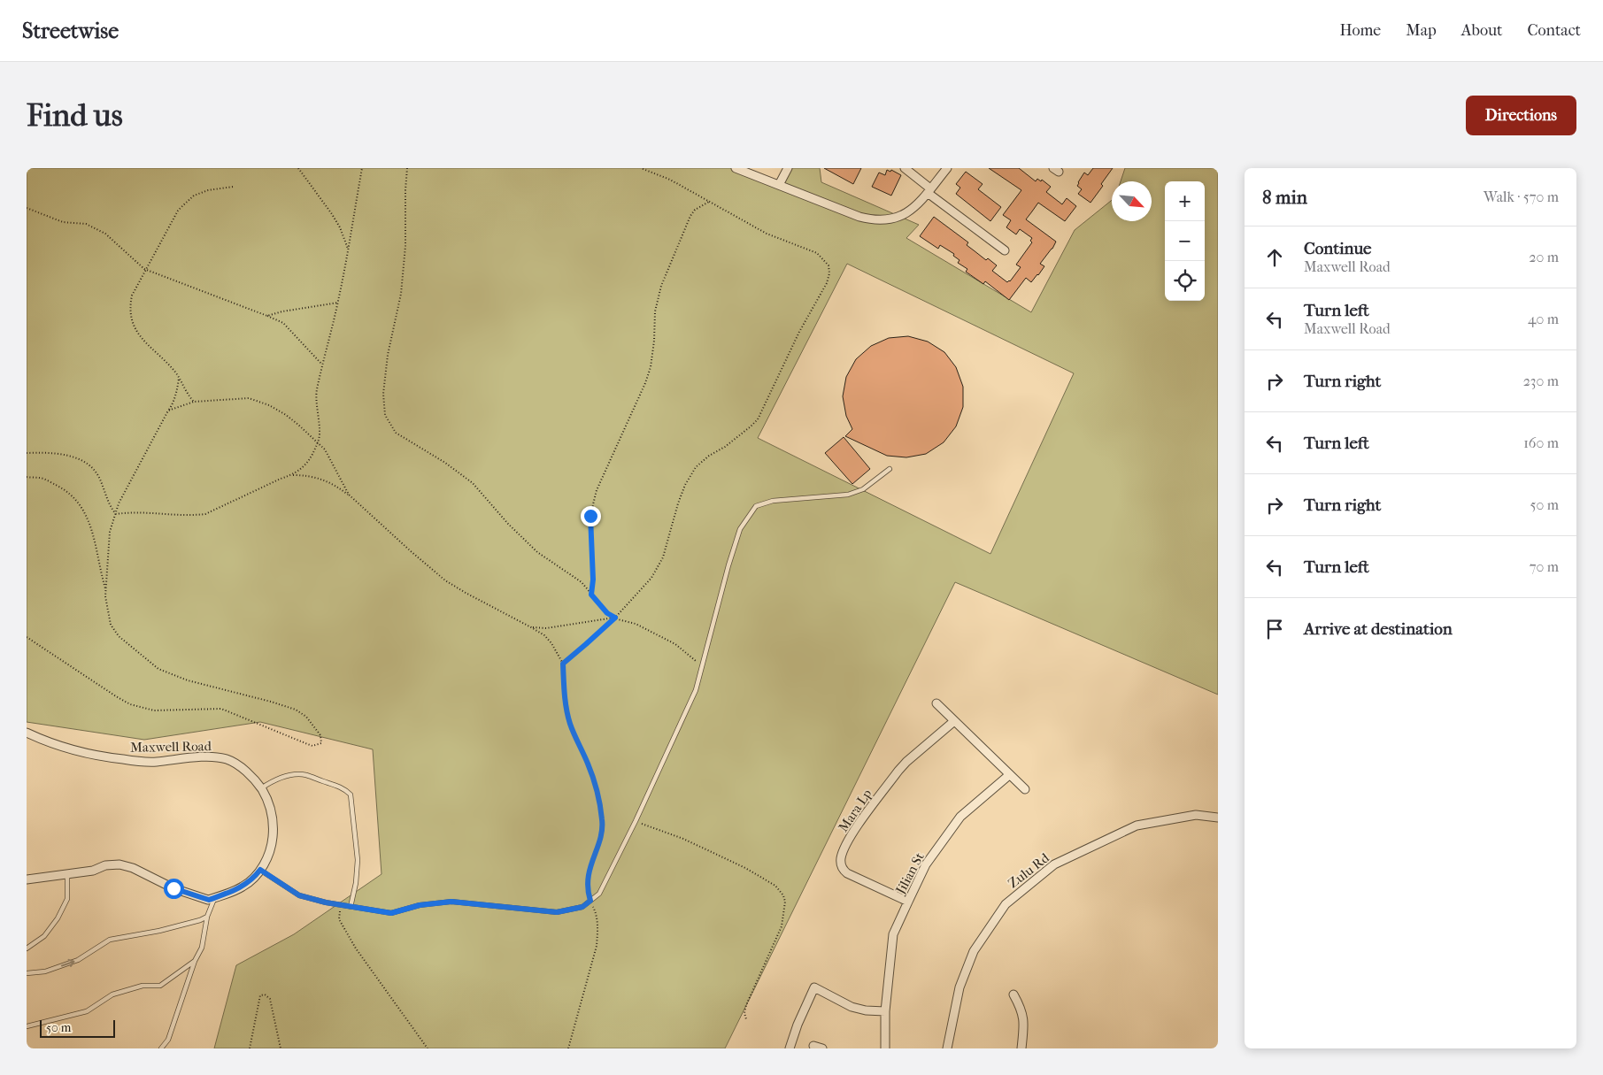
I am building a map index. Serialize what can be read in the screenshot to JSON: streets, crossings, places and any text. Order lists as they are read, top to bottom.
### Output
{
  "streets": {
    "street": [
      "Maxwell Road",
      "Mara Lp",
      "Zulu Rd",
      "Jilian St"
    ]
  },
  "crossings": [
    ["Mara Lp", "Jilian St"]
  ],
  "scale_bar": "50 m",
  "north": "bottom right",
  "page": {
    "header": "Streetwise",
    "nav": [
      "Home",
      "Map",
      "About",
      "Contact"
    ],
    "buttons": "Directions",
    "title": "Find us",
    "heading": ["8 min", "Walk · 570 m"],
    "map_buttons": ["+", "−"],
    "list": [
      ["Continue", "Maxwell Road", "20 m"],
      ["Turn left", "Maxwell Road", "40 m"],
      ["Turn right", "230 m"],
      ["Turn left", "160 m"],
      ["Turn right", "50 m"],
      ["Turn left", "70 m"],
      "Arrive at destination"
    ],
    "scale": "50 m"
  }
}
